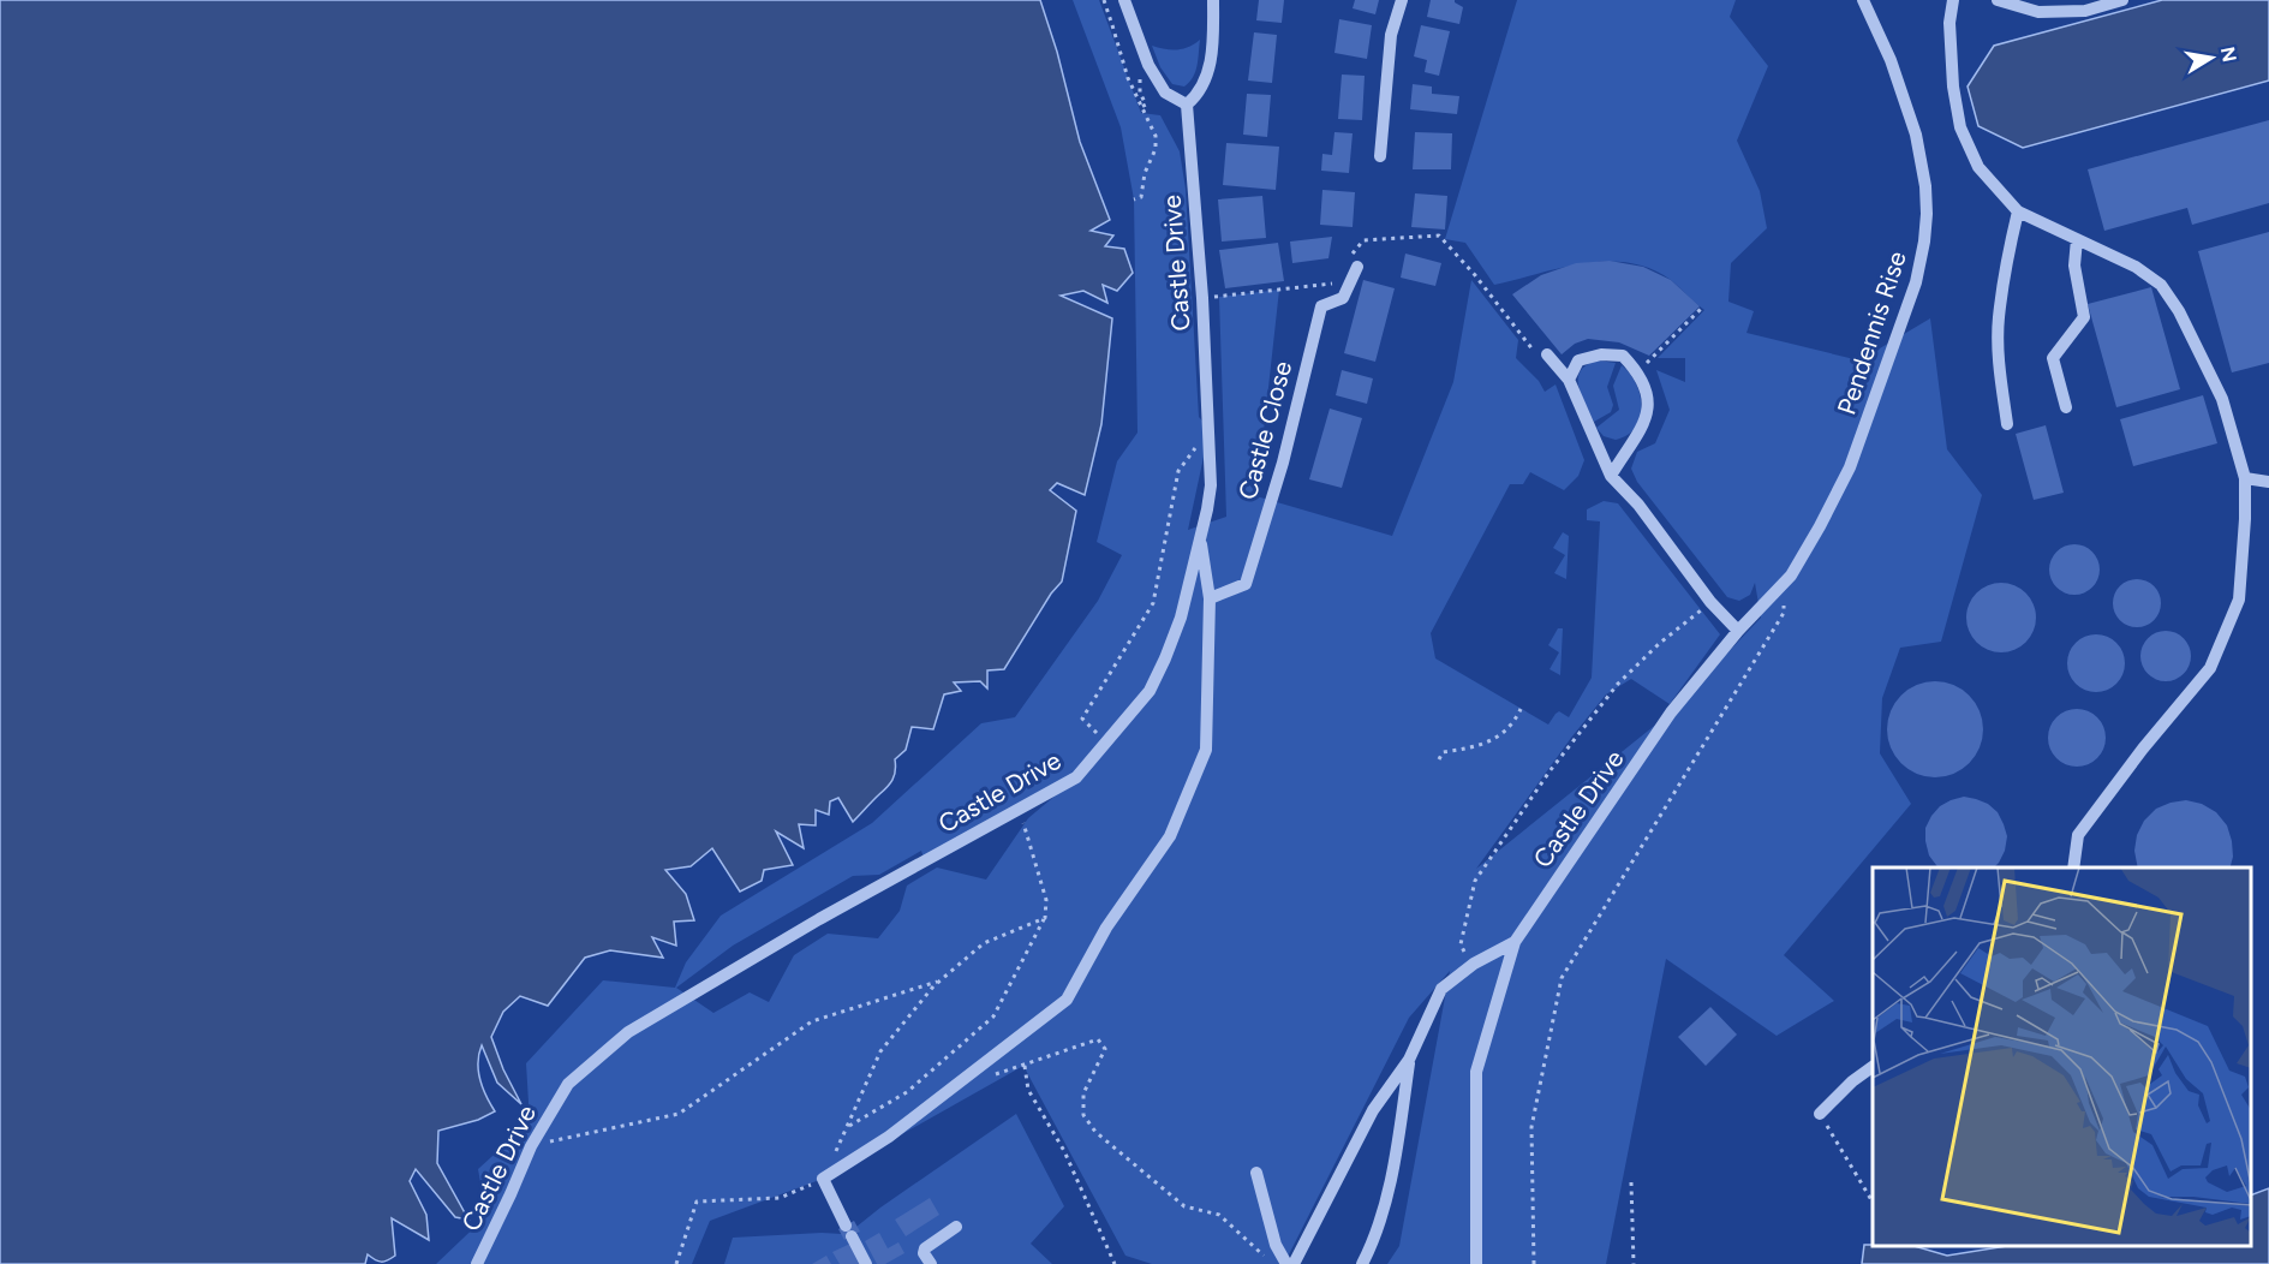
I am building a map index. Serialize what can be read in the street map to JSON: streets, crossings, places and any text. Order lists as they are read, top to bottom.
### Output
{
  "streets": {
    "street": ["Castle Drive", "Pendennis Rise", "Castle Close"]
  },
  "crossings": [
    ["Castle Drive", "Pendennis Rise"]
  ],
  "north": "right"
}
